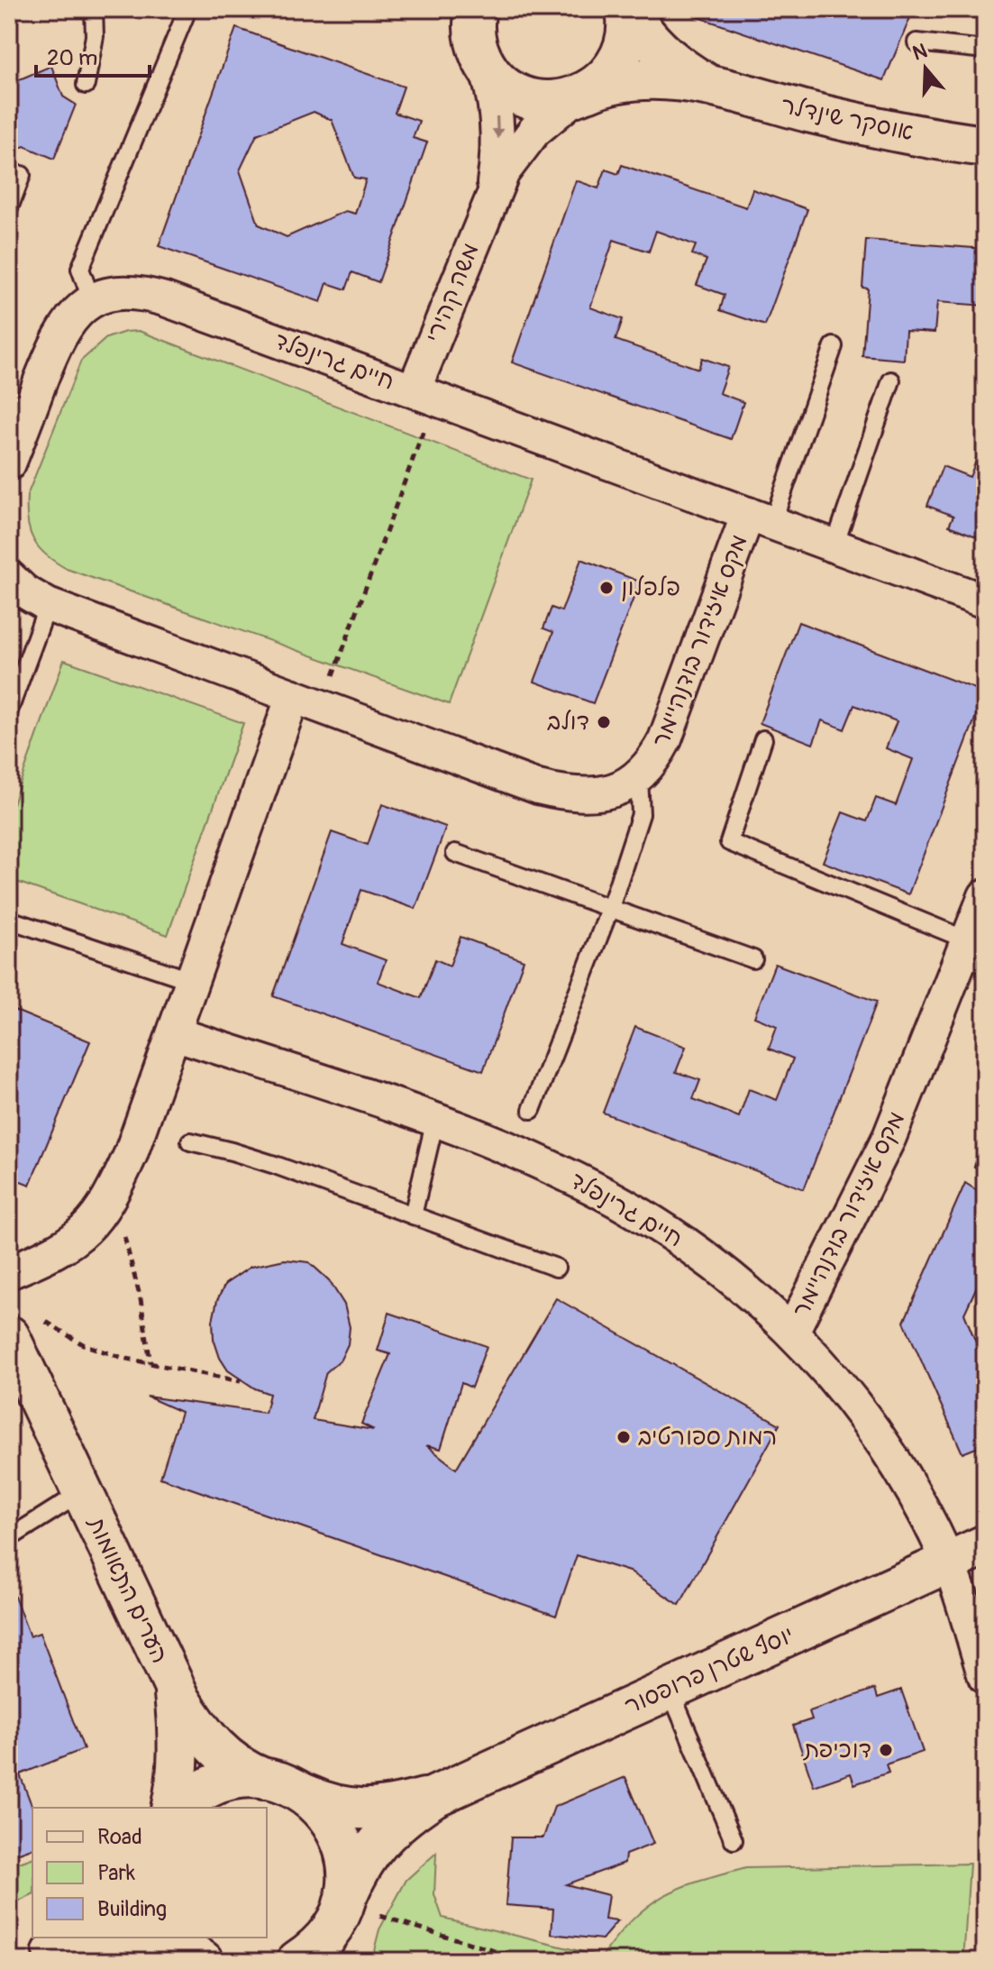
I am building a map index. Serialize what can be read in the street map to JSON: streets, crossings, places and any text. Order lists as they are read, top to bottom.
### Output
{
  "streets": {
    "street": [
      "אוסקר שינדלר",
      "משה קהירי",
      "חיים גרינפלד",
      "מקס איזידור בודנהיימר",
      "הערים התאומות",
      "יוסף שטרן פרופסור"
    ]
  },
  "crossings": [
    ["אוסקר שינדלר", "משה קהירי"],
    ["משה קהירי", "חיים גרינפלד"],
    ["חיים גרינפלד", "מקס איזידור בודנהיימר"],
    ["חיים גרינפלד", "יוסף שטרן פרופסור"]
  ],
  "places": [
    "פלפלון",
    "דולב",
    "רמות ספורטיב",
    "דוכיפת"
  ],
  "legend": ["Road", "Park", "Building"],
  "scale_bar": "20 m",
  "north": "top"
}
